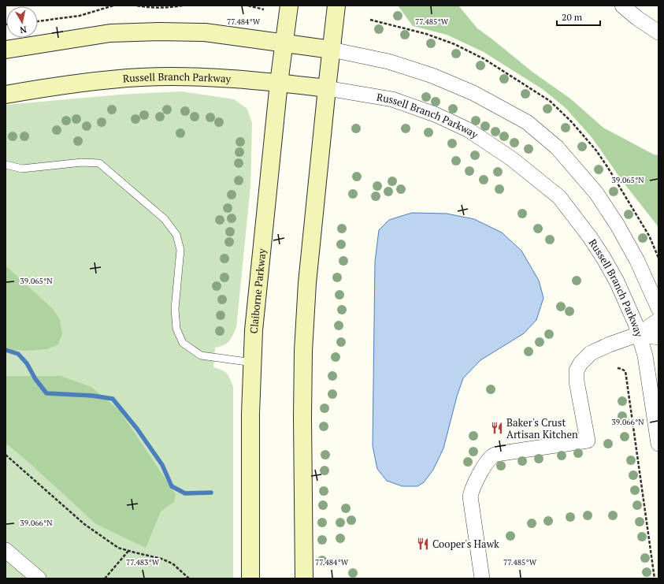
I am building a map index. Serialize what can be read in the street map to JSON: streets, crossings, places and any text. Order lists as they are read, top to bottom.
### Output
{
  "streets": {
    "main road": ["Russell Branch Parkway", "Claiborne Parkway"]
  },
  "crossings": [
    ["Russell Branch Parkway", "Claiborne Parkway"]
  ],
  "places": {
    "restaurant": ["Baker's Crust Artisan Kitchen", "Cooper's Hawk"]
  },
  "scale_bar": "20 m",
  "north": "bottom",
  "coordinates": [
    "77.484°W",
    "77.485°W",
    "39.065°N",
    "39.066°N",
    "77.483°W"
  ]
}
